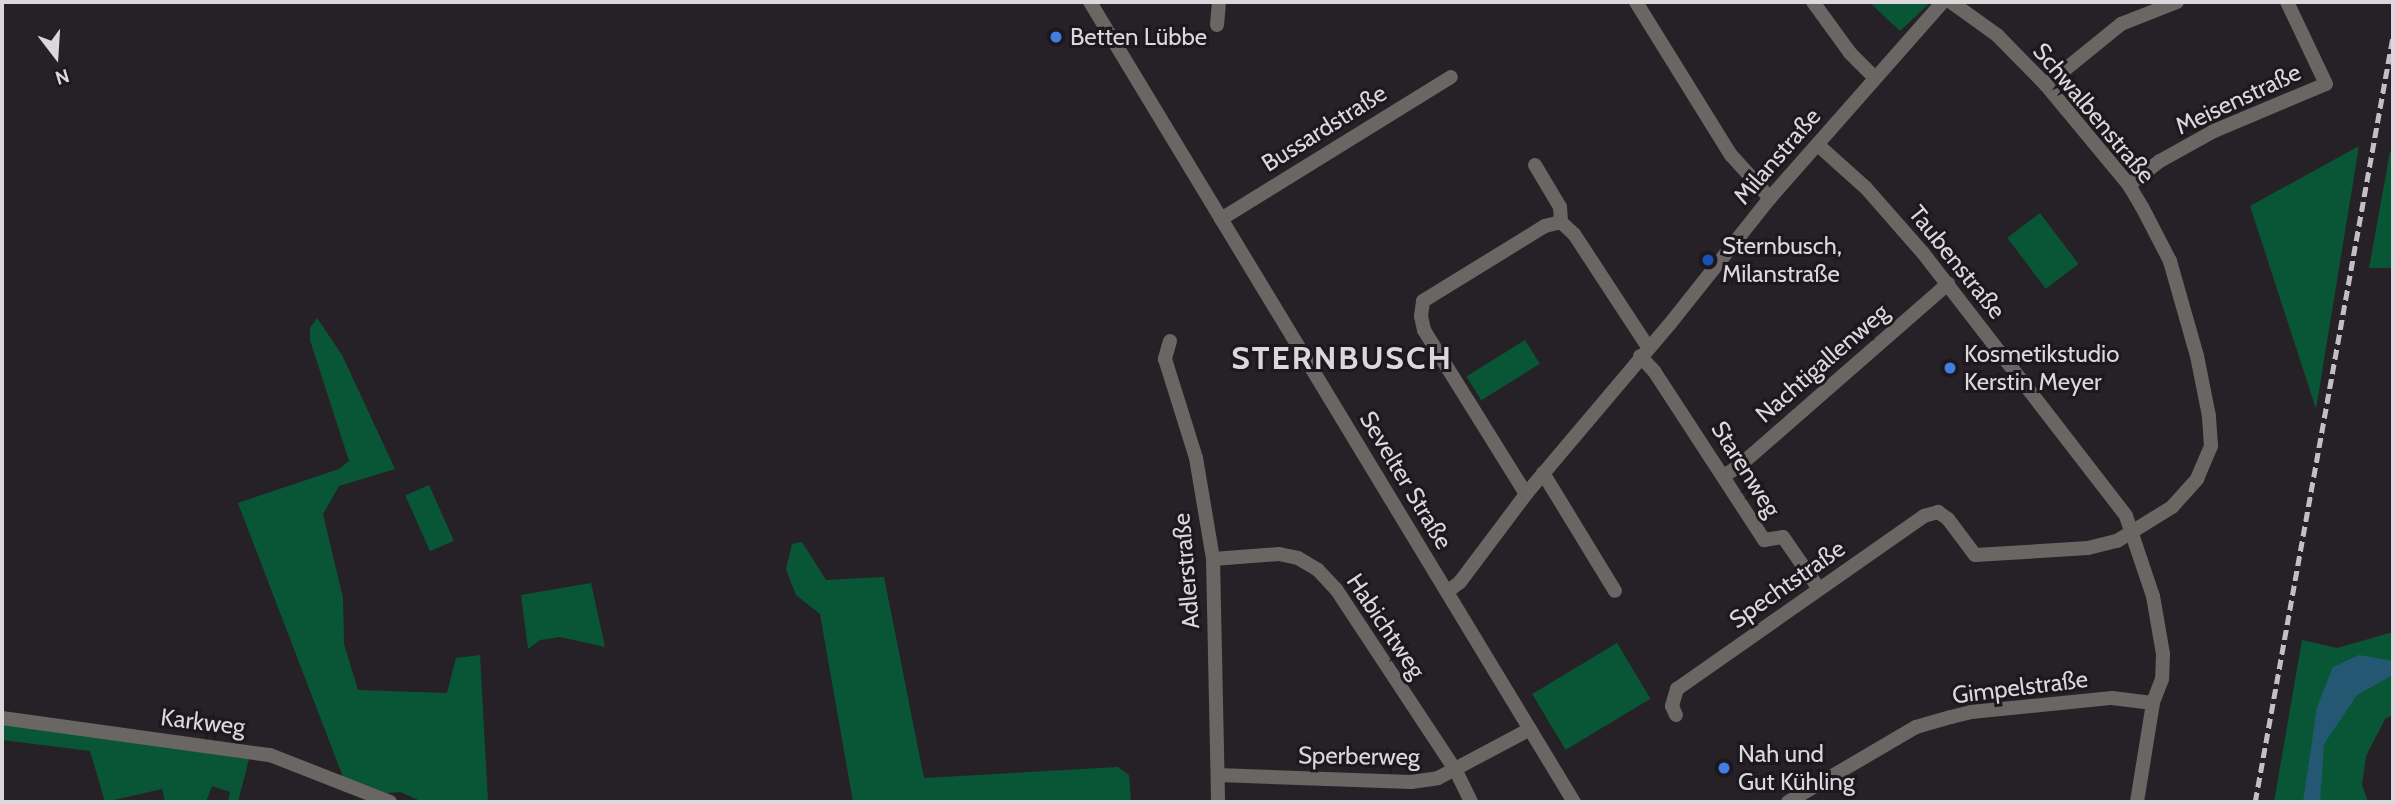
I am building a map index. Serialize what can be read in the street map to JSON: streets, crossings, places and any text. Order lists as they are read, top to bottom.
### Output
{
  "streets": {
    "street": [
      "Meisenstraße",
      "Schwalbenstraße",
      "Bussardstraße",
      "Milanstraße",
      "Taubenstraße",
      "Nachtigallenweg",
      "Starenweg",
      "Sevelter Straße",
      "Adlerstraße",
      "Spechtstraße",
      "Habichtweg",
      "Gimpelstraße",
      "Karkweg",
      "Sperberweg"
    ]
  },
  "crossings": [
    ["Meisenstraße", "Schwalbenstraße"],
    ["Schwalbenstraße", "Taubenstraße"],
    ["Schwalbenstraße", "Spechtstraße"],
    ["Bussardstraße", "Sevelter Straße"],
    ["Milanstraße", "Taubenstraße"],
    ["Milanstraße", "Starenweg"],
    ["Milanstraße", "Sevelter Straße"],
    ["Taubenstraße", "Nachtigallenweg"],
    ["Taubenstraße", "Gimpelstraße"],
    ["Nachtigallenweg", "Starenweg"],
    ["Starenweg", "Spechtstraße"],
    ["Sevelter Straße", "Sperberweg"],
    ["Adlerstraße", "Habichtweg"],
    ["Adlerstraße", "Sperberweg"],
    ["Habichtweg", "Sperberweg"]
  ],
  "districts": ["STERNBUSCH"],
  "places": [
    "Betten Lübbe",
    "Sternbusch, Milanstraße",
    "Kosmetikstudio Kerstin Meyer",
    "Nah und Gut Kühling"
  ],
  "north": "bottom"
}
